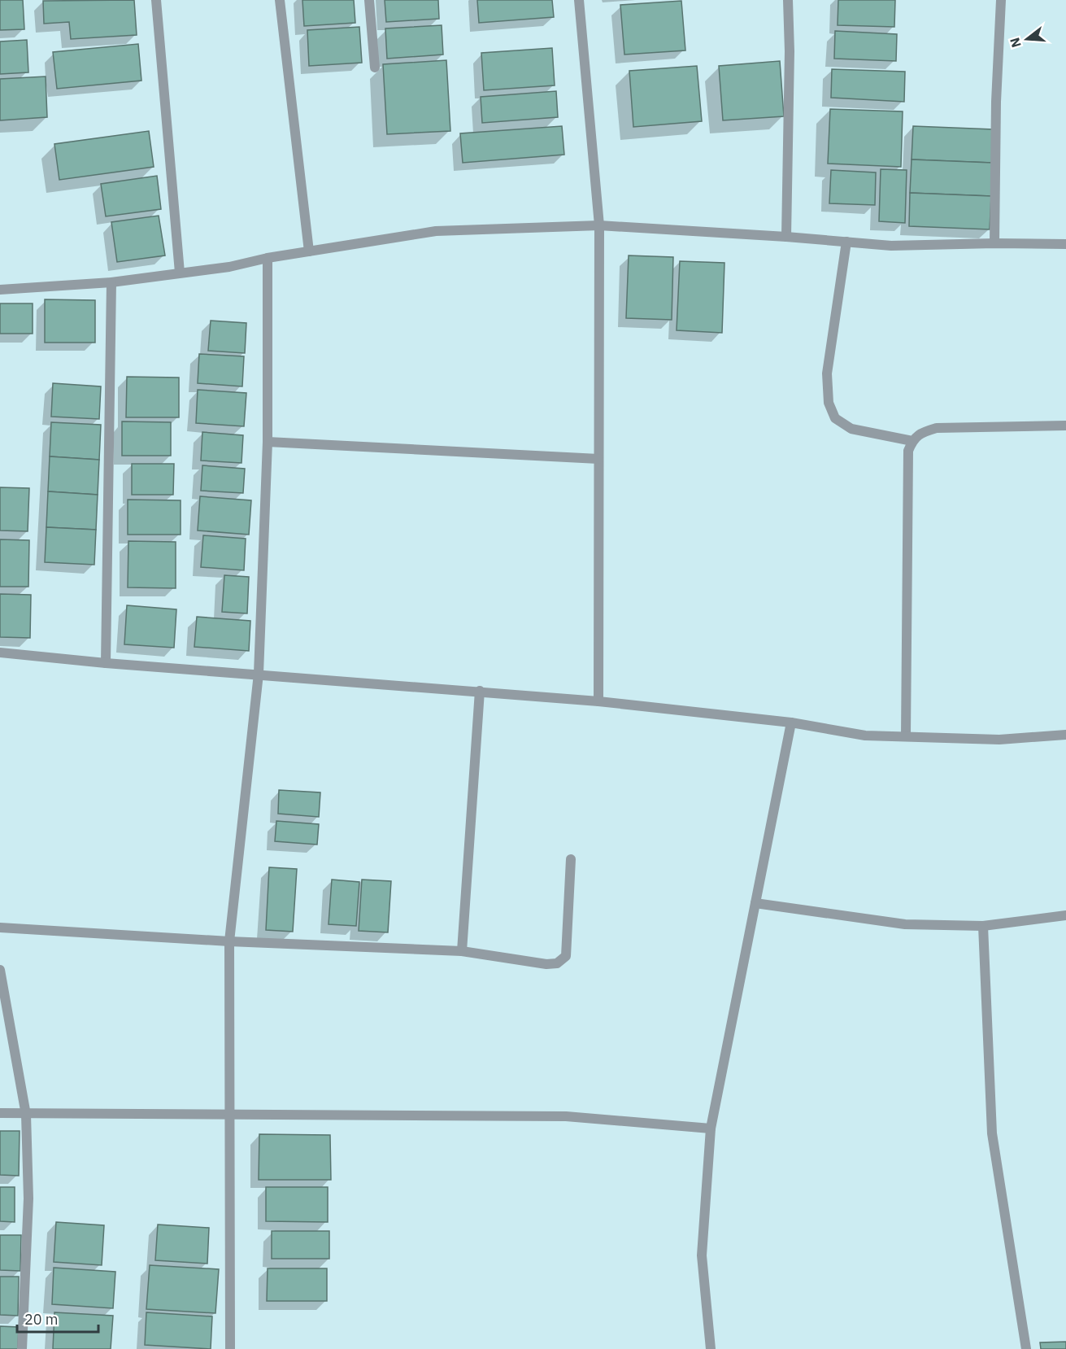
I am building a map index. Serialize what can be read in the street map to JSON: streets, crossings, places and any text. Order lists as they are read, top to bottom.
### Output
{
  "scale_bar": "20 m",
  "north": "left"
}
